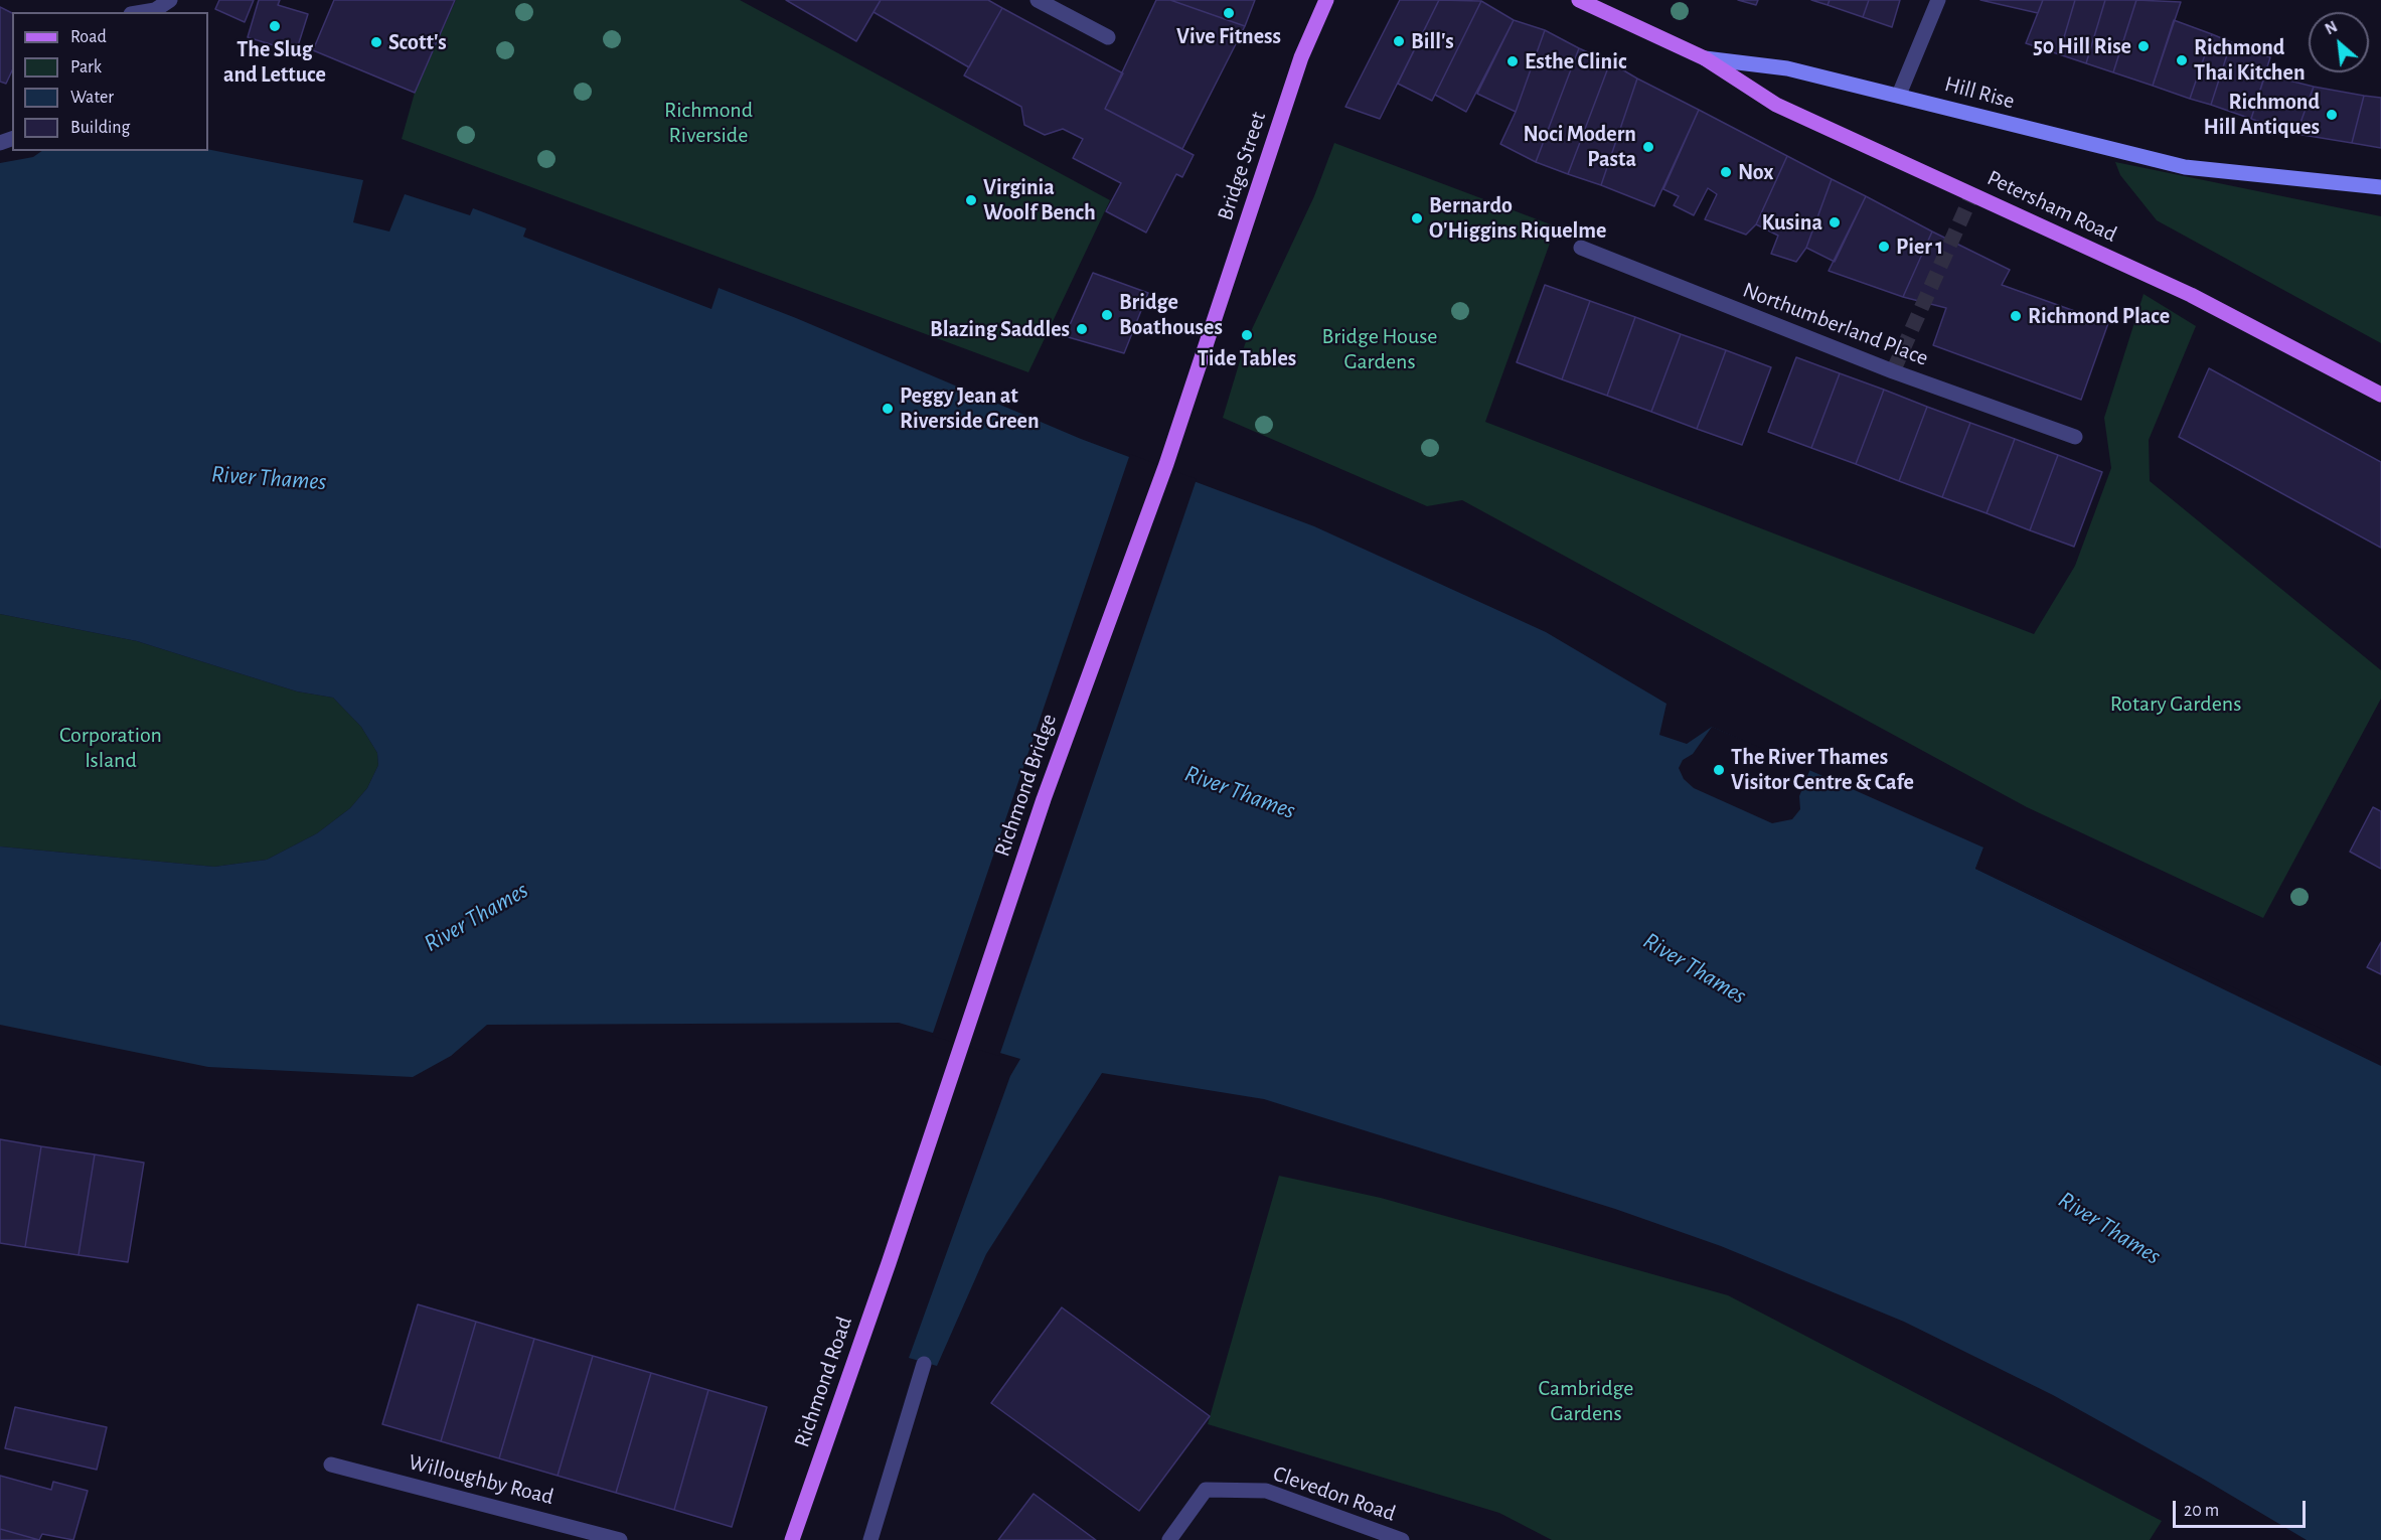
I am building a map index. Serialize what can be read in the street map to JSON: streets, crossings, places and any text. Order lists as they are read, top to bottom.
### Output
{
  "streets": {
    "main road": [
      "Hill Rise",
      "Bridge Street",
      "Petersham Road",
      "Richmond Bridge",
      "Richmond Road"
    ],
    "street": ["Northumberland Place", "Willoughby Road", "Clevedon Road"]
  },
  "crossings": [
    ["Hill Rise", "Petersham Road"],
    ["Bridge Street", "Richmond Bridge"],
    ["Richmond Bridge", "Richmond Road"]
  ],
  "water": ["River Thames"],
  "parks": [
    "Richmond Riverside",
    "Bridge House Gardens",
    "Rotary Gardens",
    "Corporation Island",
    "Cambridge Gardens"
  ],
  "places": [
    "Vive Fitness",
    "The Slug and Lettuce",
    "Bill's",
    "Scott's",
    "50 Hill Rise",
    "Richmond Thai Kitchen",
    "Esthe Clinic",
    "Richmond Hill Antiques",
    "Noci Modern Pasta",
    "Nox",
    "Virginia Woolf Bench",
    "Bernardo O'Higgins Riquelme",
    "Kusina",
    "Pier 1",
    "Bridge Boathouses",
    "Richmond Place",
    "Blazing Saddles",
    "Tide Tables",
    "Peggy Jean at Riverside Green",
    "The River Thames Visitor Centre & Cafe"
  ],
  "legend": [
    "Road",
    "Park",
    "Water",
    "Building"
  ],
  "scale_bar": "20 m",
  "north": "top left"
}
